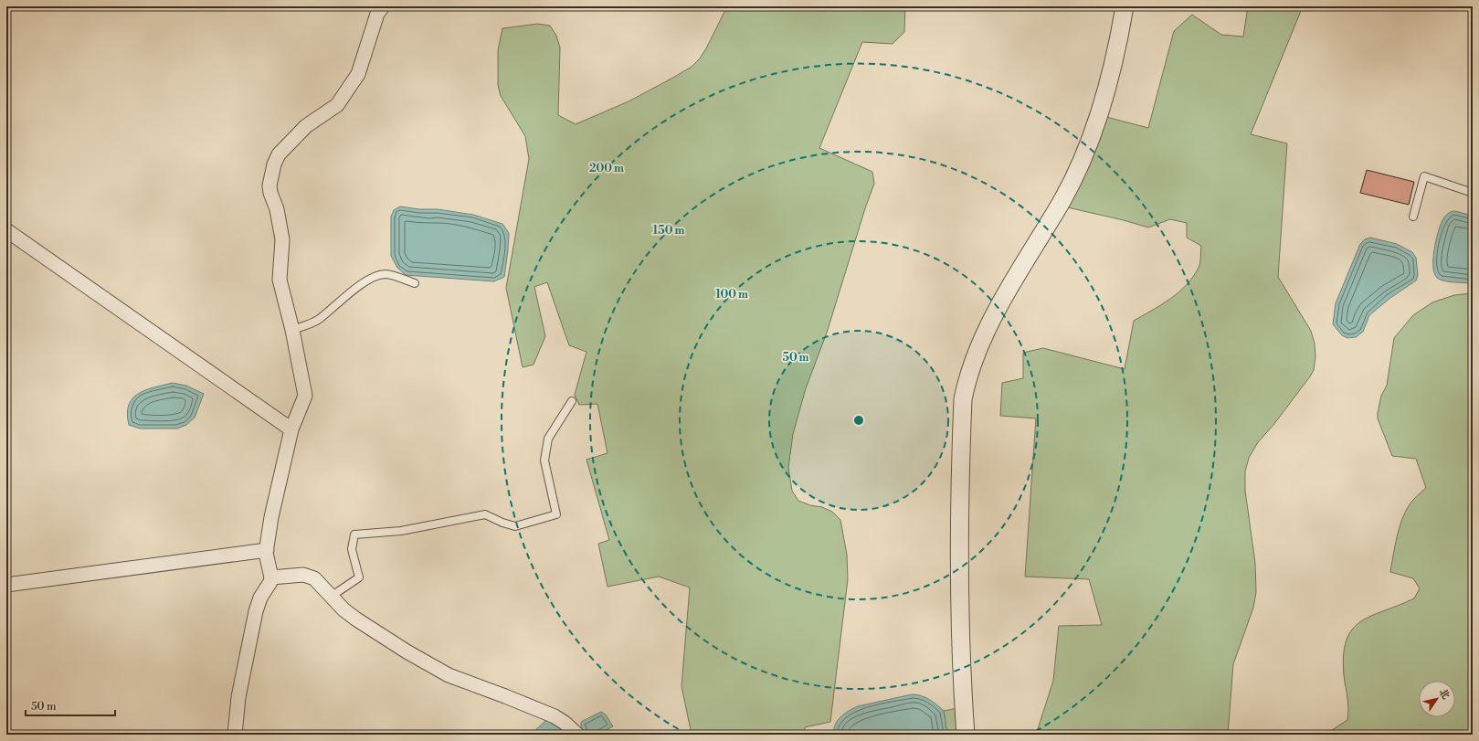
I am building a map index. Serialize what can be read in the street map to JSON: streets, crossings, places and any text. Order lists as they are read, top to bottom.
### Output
{
  "scale_bar": "50 m",
  "north": "top right",
  "rings": [
    "200 m",
    "150 m",
    "100 m",
    "50 m"
  ]
}
